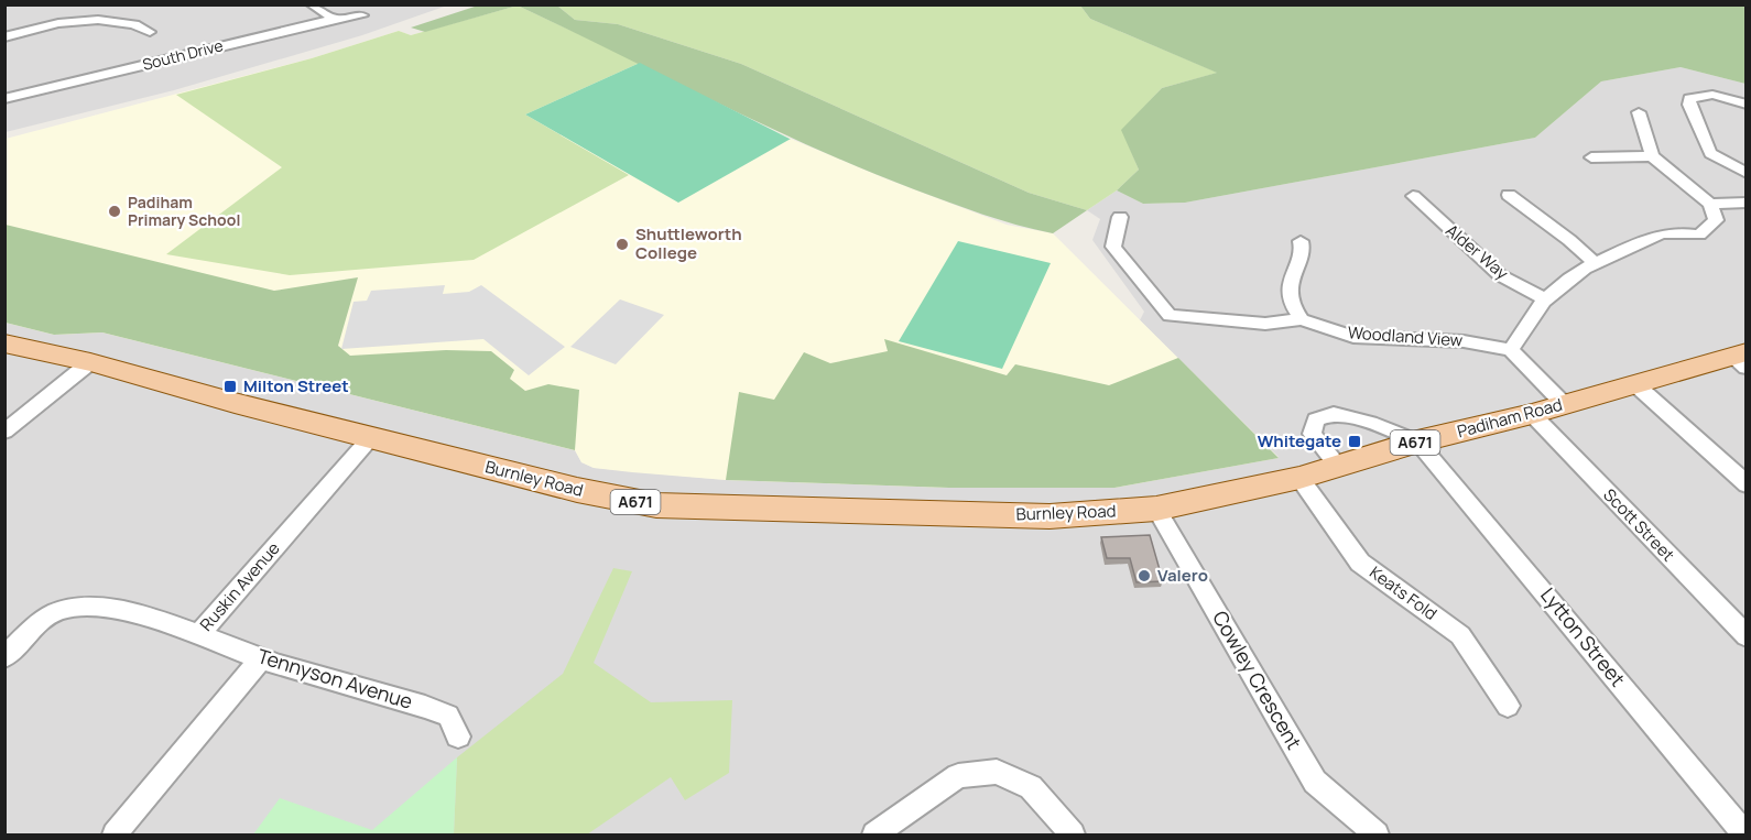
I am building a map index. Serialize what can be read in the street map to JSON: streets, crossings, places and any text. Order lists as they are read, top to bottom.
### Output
{
  "streets": {
    "main road": ["Padiham Road", "A671", "Burnley Road"],
    "street": [
      "South Drive",
      "Alder Way",
      "Woodland View",
      "Scott Street",
      "Ruskin Avenue",
      "Keats Fold",
      "Lytton Street",
      "Tennyson Avenue",
      "Cowley Crescent"
    ]
  },
  "crossings": [
    ["Padiham Road", "Burnley Road"],
    ["Padiham Road", "Scott Street"],
    ["Padiham Road", "Keats Fold"],
    ["Padiham Road", "Lytton Street"],
    ["Padiham Road", "Cowley Crescent"],
    ["Burnley Road", "Ruskin Avenue"],
    ["Burnley Road", "Cowley Crescent"],
    ["Ruskin Avenue", "Tennyson Avenue"]
  ],
  "places": {
    "other": ["Padiham Primary School", "Shuttleworth College", "Valero"],
    "transit": ["Milton Street", "Whitegate"]
  }
}
